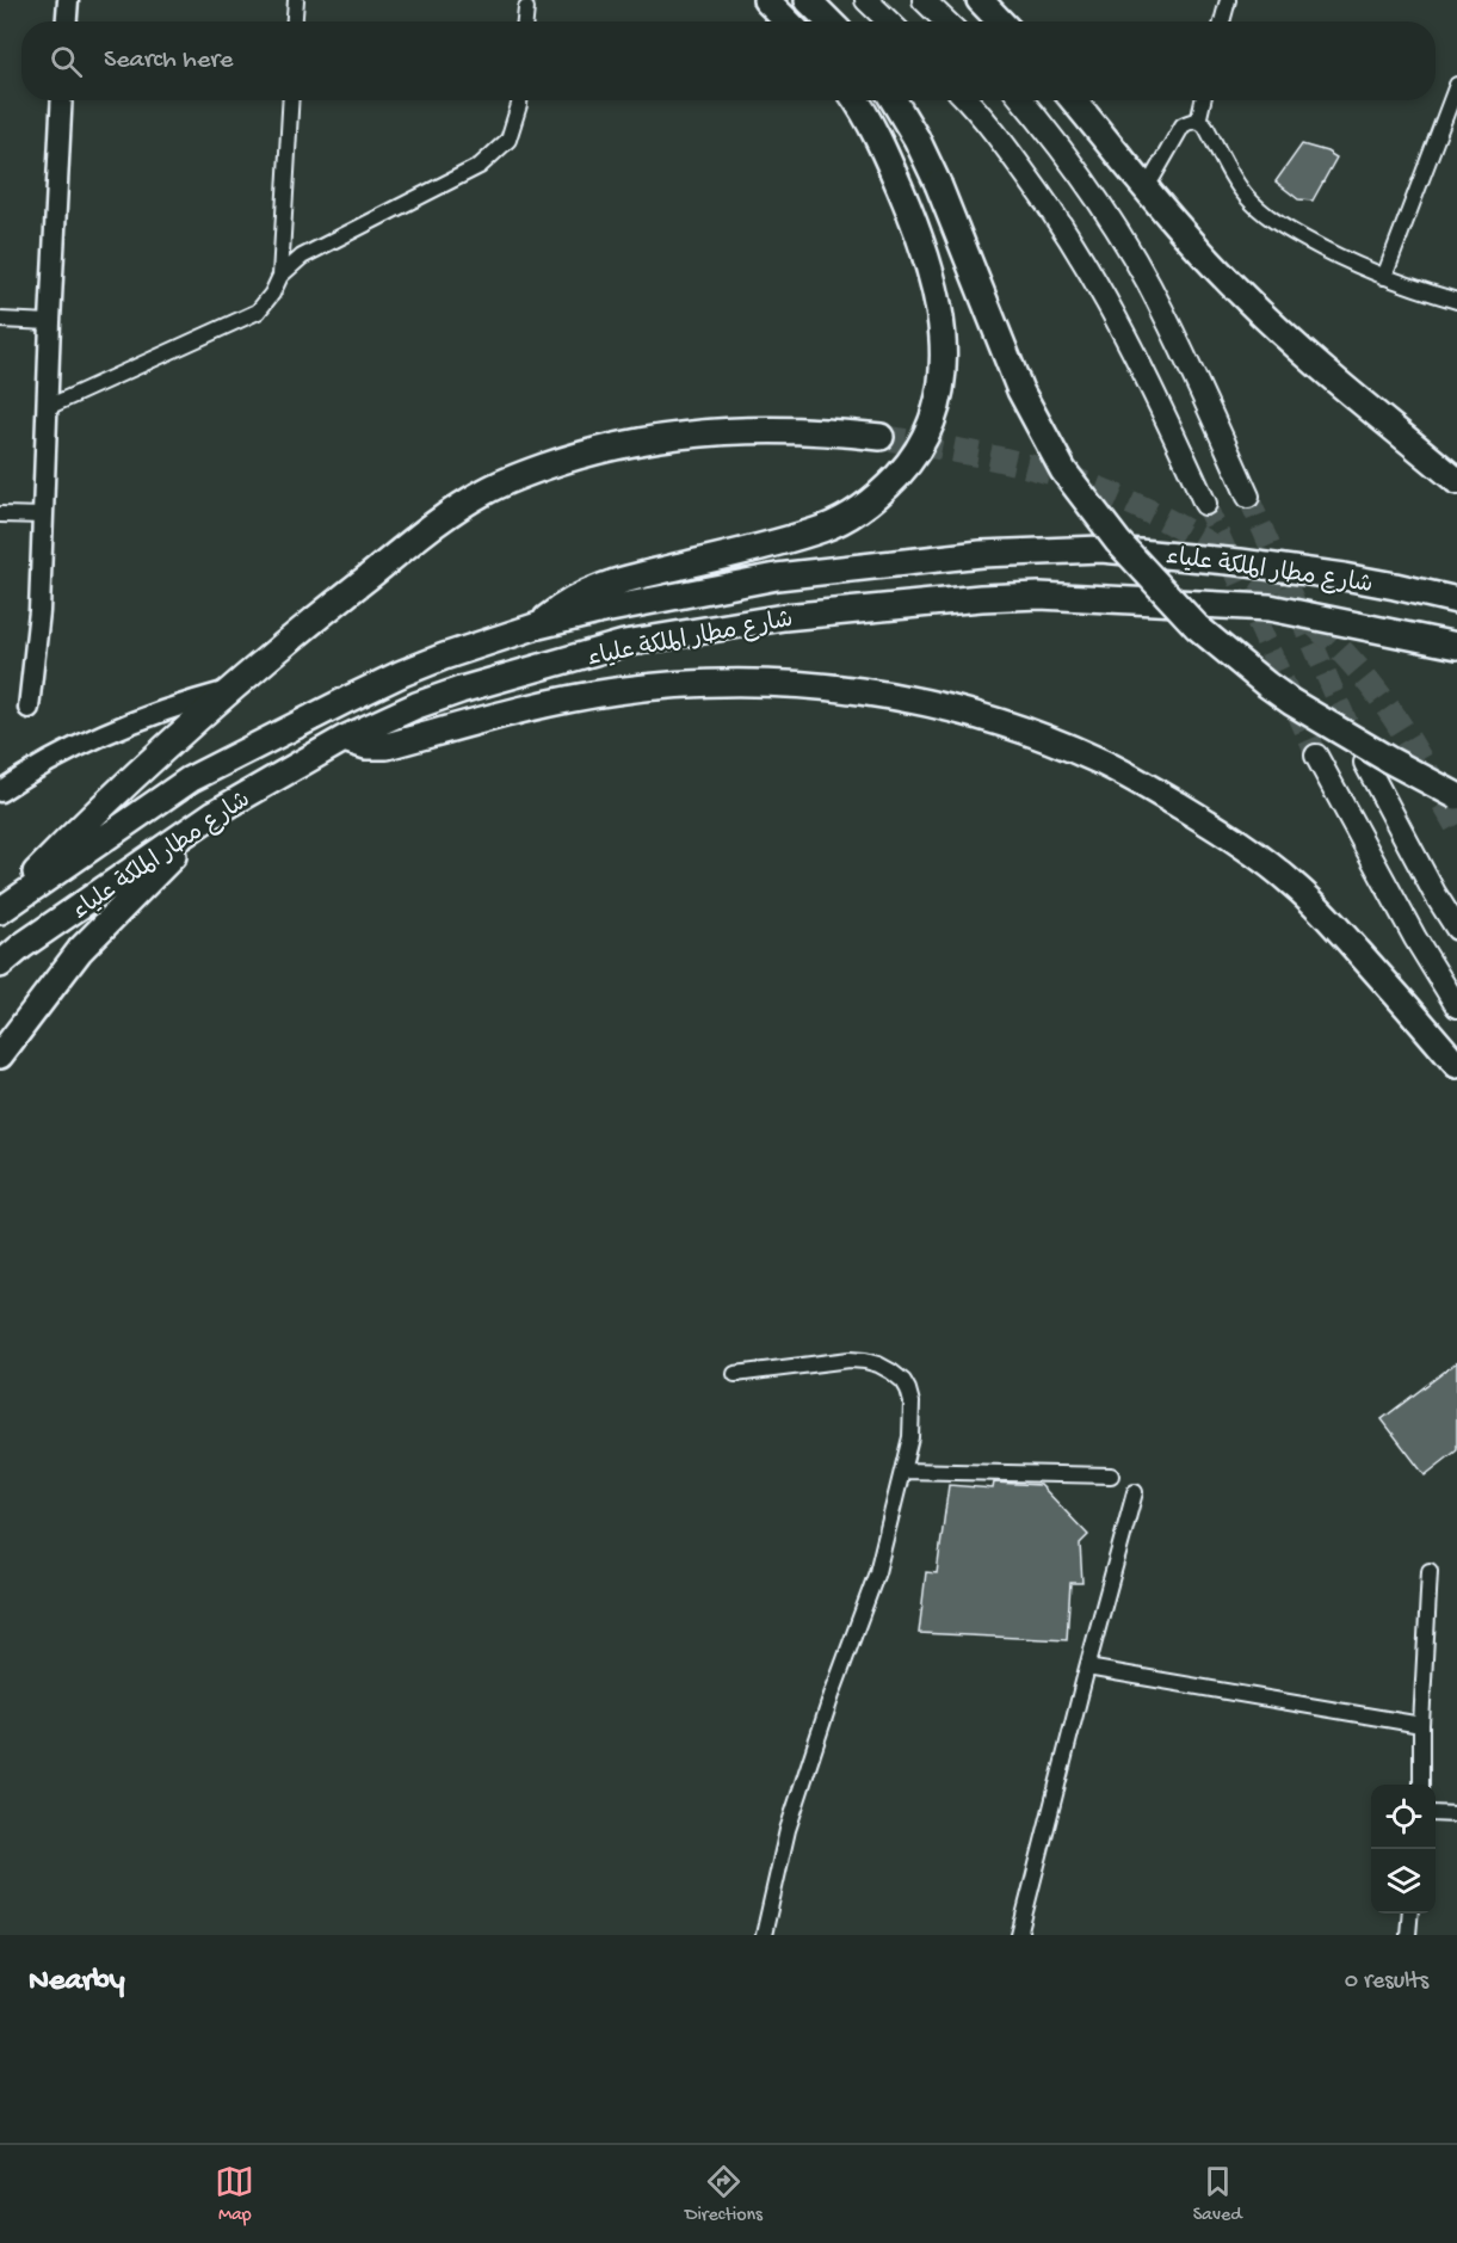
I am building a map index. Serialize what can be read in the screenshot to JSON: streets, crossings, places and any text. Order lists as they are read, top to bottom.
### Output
{
  "streets": {
    "highway": ["شارع مطار الملكة علياء"]
  },
  "page": {
    "search": "Search here",
    "heading": ["Nearby", "0 results"],
    "nav": ["Map", "Directions", "Saved"]
  }
}
